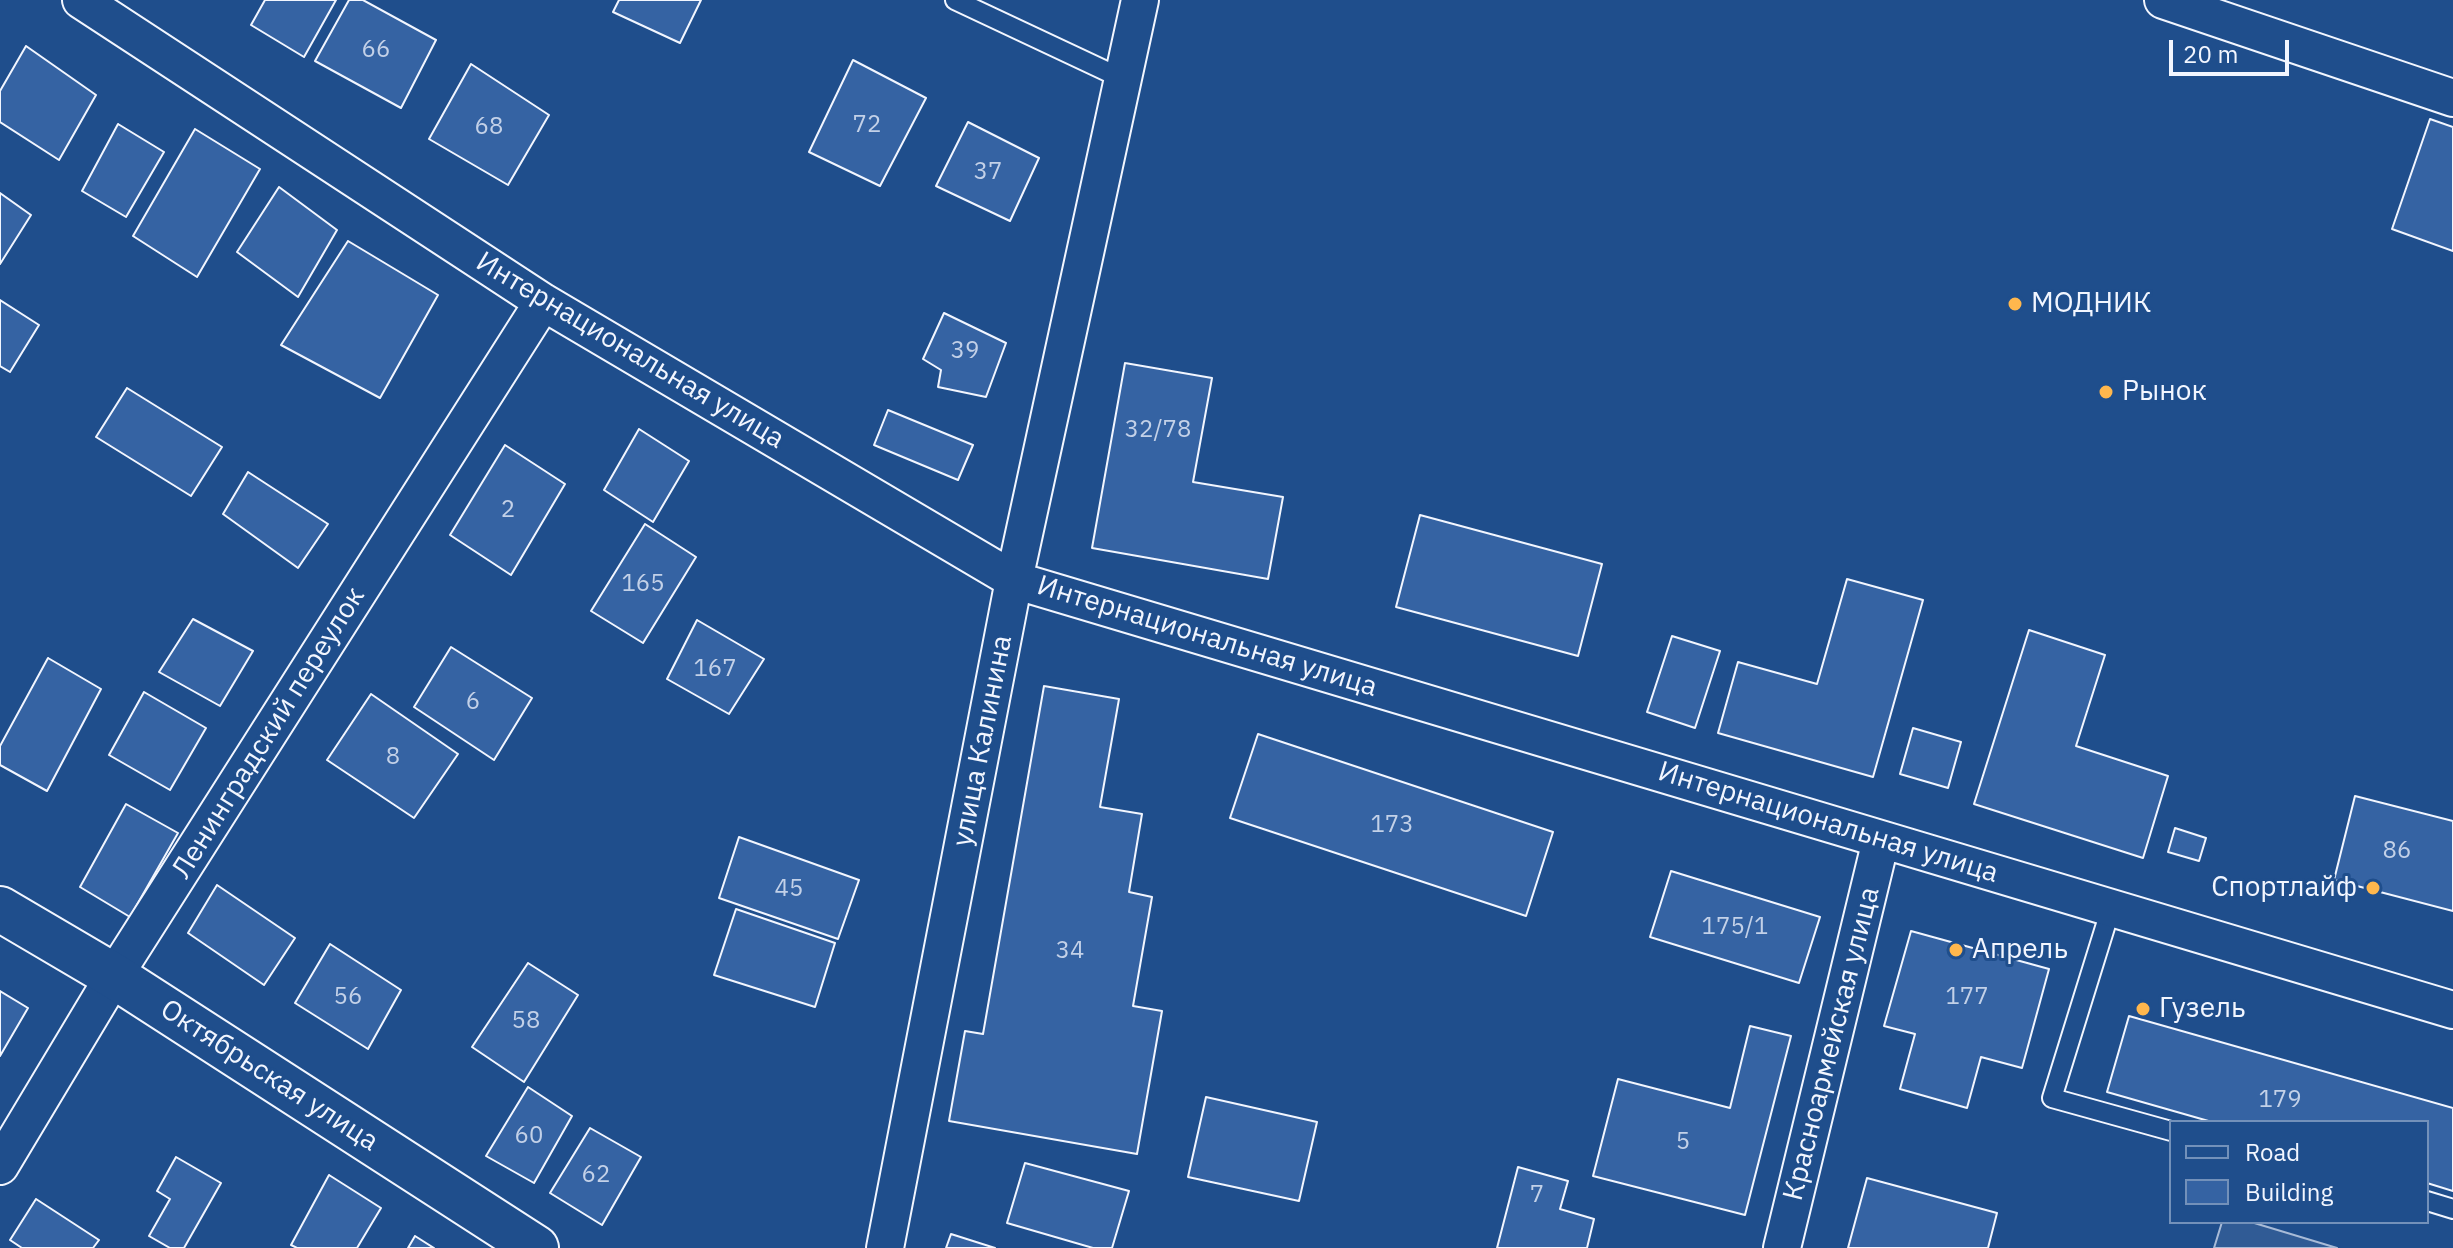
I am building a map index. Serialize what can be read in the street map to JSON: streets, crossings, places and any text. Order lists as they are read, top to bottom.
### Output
{
  "streets": {
    "main road": ["Октябрьская улица"],
    "street": [
      "Интернациональная улица",
      "Ленинградский переулок",
      "улица Калинина",
      "Красноармейская улица"
    ]
  },
  "crossings": [
    ["Интернациональная улица", "Ленинградский переулок"],
    ["Интернациональная улица", "улица Калинина"],
    ["Интернациональная улица", "Красноармейская улица"],
    ["Ленинградский переулок", "Октябрьская улица"]
  ],
  "places": [
    "МОДНИК",
    "Рынок",
    "Спортлайф",
    "Апрель",
    "Гузель"
  ],
  "house_numbers": [
    "66",
    "72",
    "68",
    "37",
    "39",
    "32/78",
    "2",
    "165",
    "167",
    "6",
    "8",
    "173",
    "86",
    "45",
    "175/1",
    "34",
    "56",
    "177",
    "58",
    "179",
    "60",
    "5",
    "62",
    "7"
  ],
  "legend": ["Road", "Building"],
  "scale_bar": "20 m"
}
